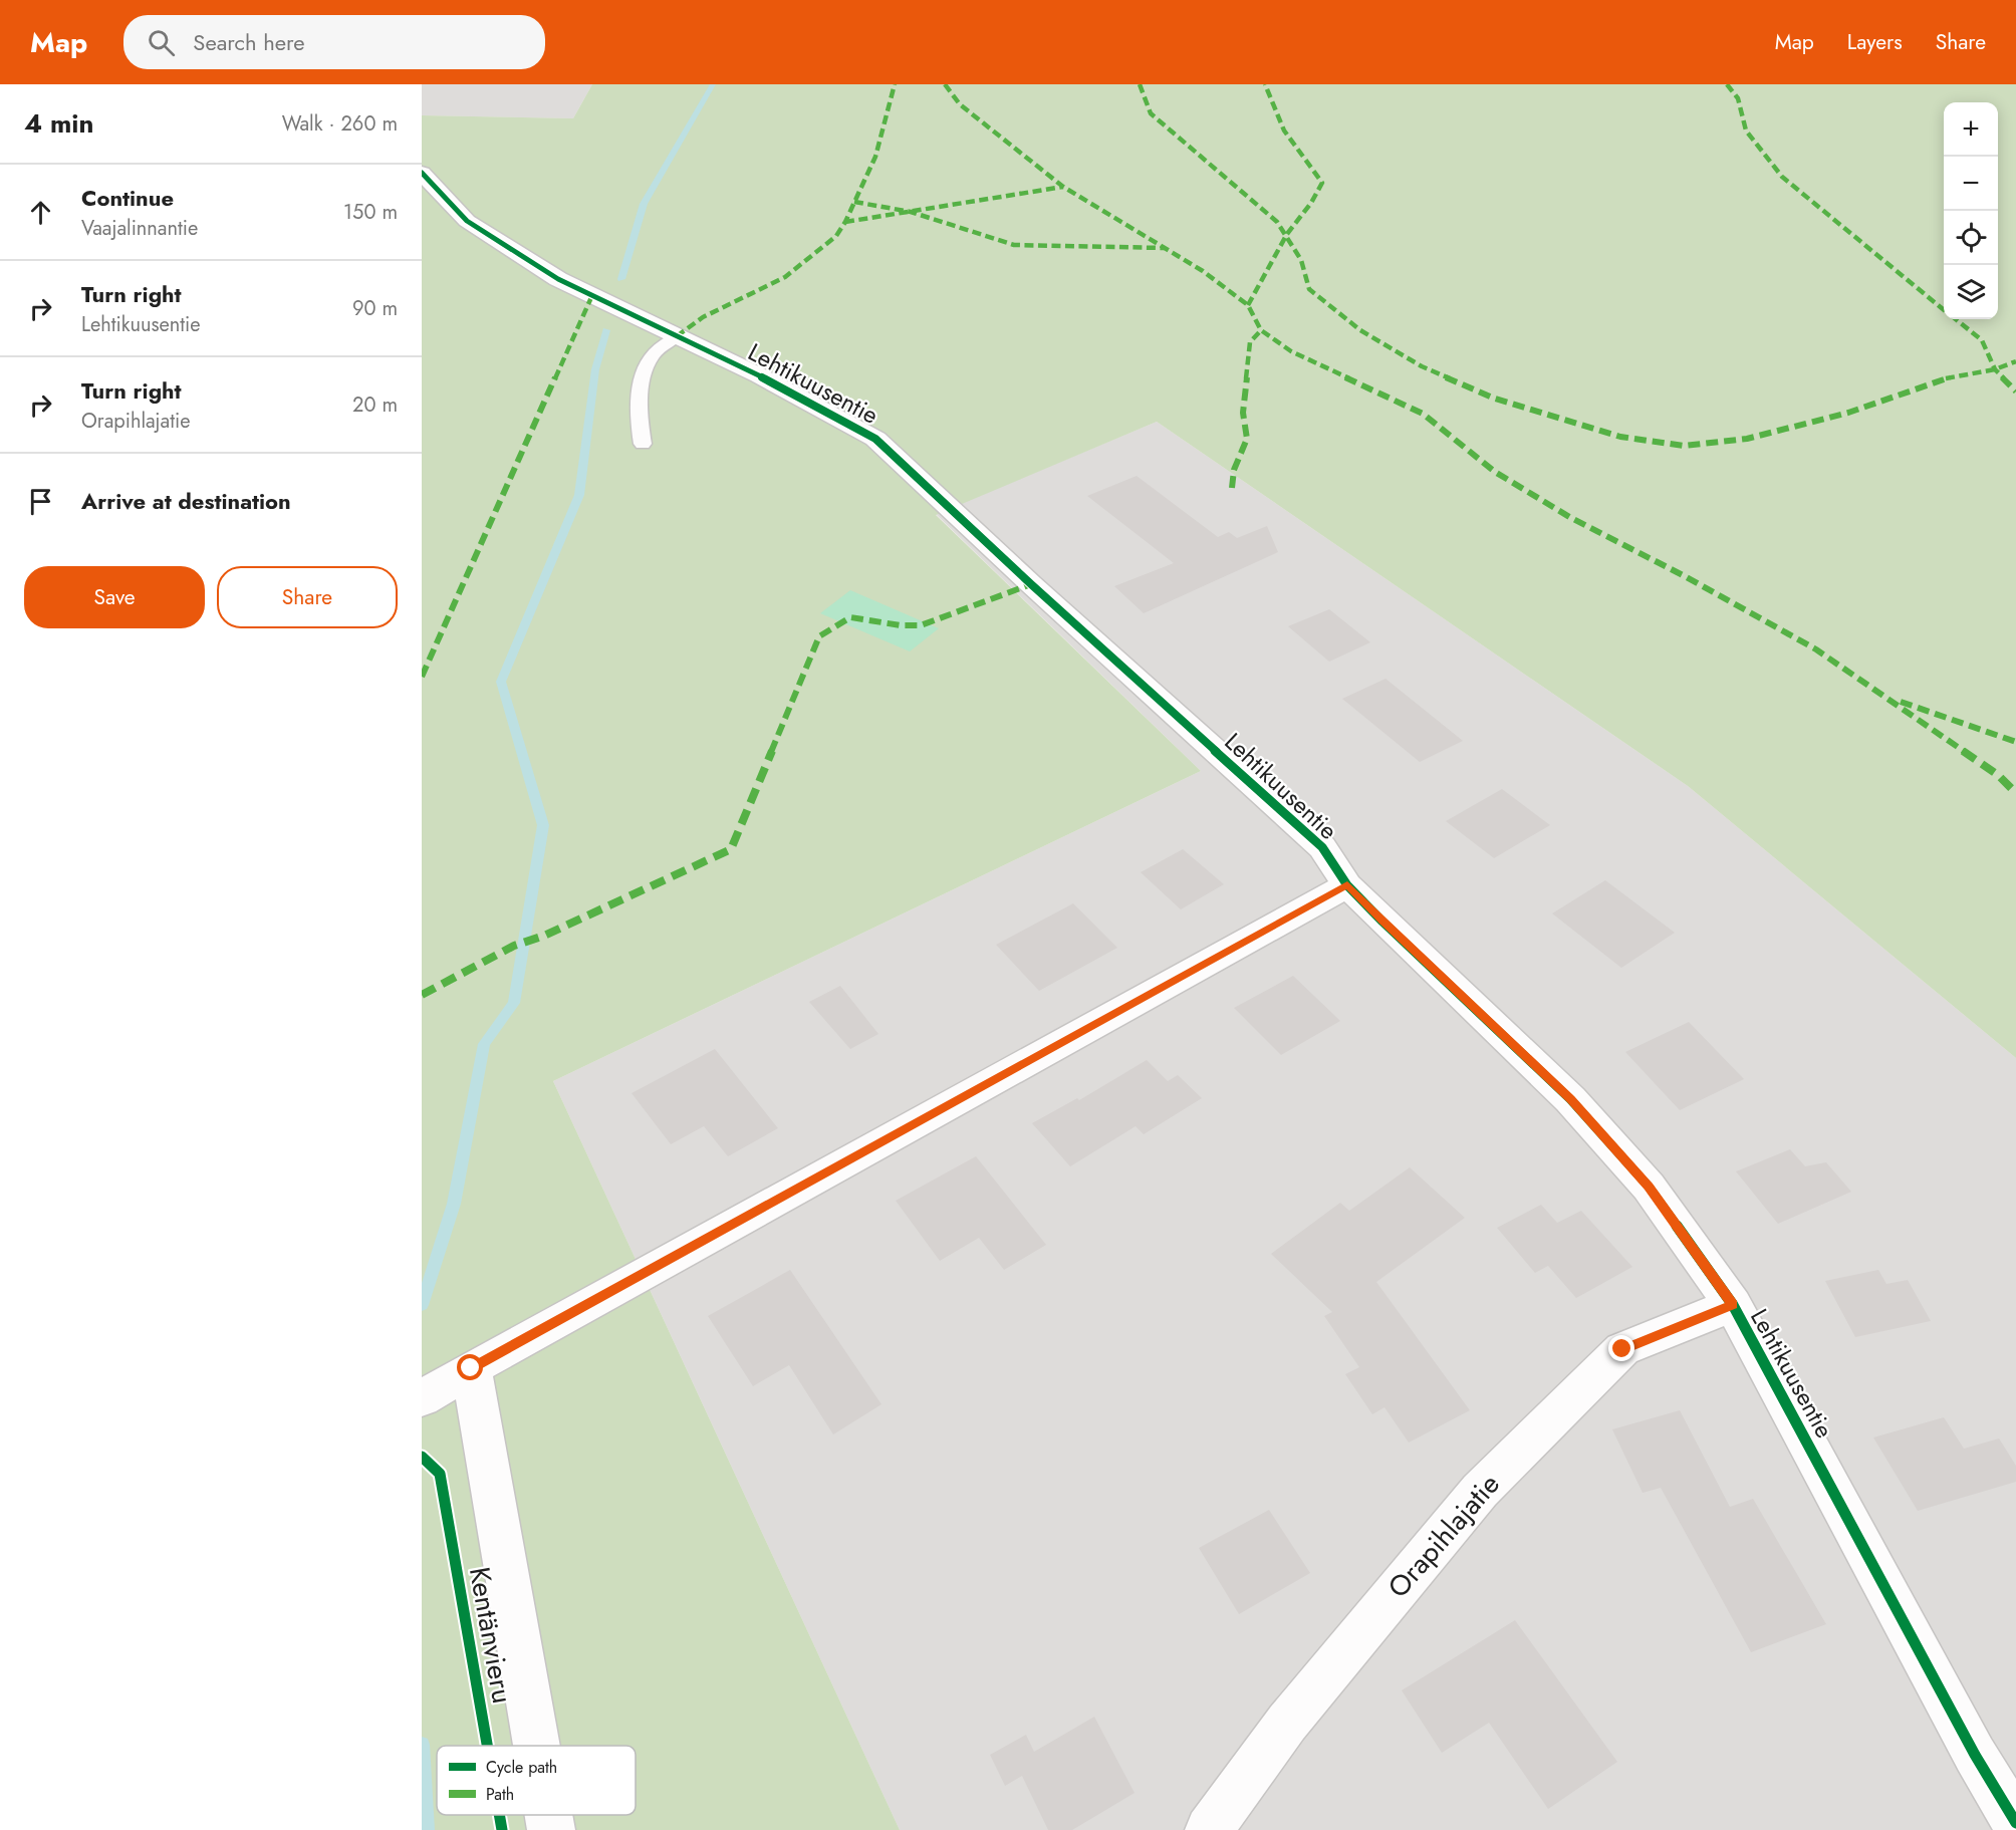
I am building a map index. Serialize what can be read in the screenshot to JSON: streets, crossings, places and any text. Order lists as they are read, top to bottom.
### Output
{
  "streets": {
    "street": ["Lehtikuusentie", "Orapihlajatie", "Kentänvieru"]
  },
  "crossings": [
    ["Lehtikuusentie", "Orapihlajatie"]
  ],
  "legend": ["Cycle path", "Path"],
  "page": {
    "header": "Map",
    "search": "Search here",
    "nav": ["Map", "Layers", "Share"],
    "heading": ["4 min", "Walk · 260 m"],
    "map_buttons": ["+", "−"],
    "list": [
      ["Continue", "Vaajalinnantie", "150 m"],
      ["Turn right", "Lehtikuusentie", "90 m"],
      ["Turn right", "Orapihlajatie", "20 m"],
      "Arrive at destination"
    ],
    "buttons": ["Save", "Share"]
  }
}
